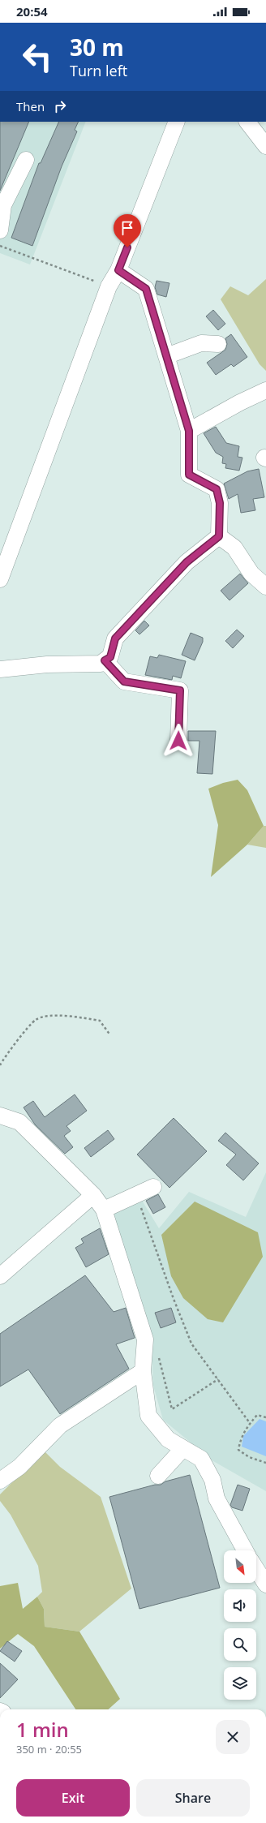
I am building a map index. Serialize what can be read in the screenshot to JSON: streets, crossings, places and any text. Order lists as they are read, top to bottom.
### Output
{
  "north": "bottom right",
  "page": {
    "status": "20:54",
    "turn": ["30 m", "Turn left"],
    "then": "Then",
    "heading": ["1 min", "350 m · 20:55"],
    "buttons": ["Exit", "Share"]
  }
}
